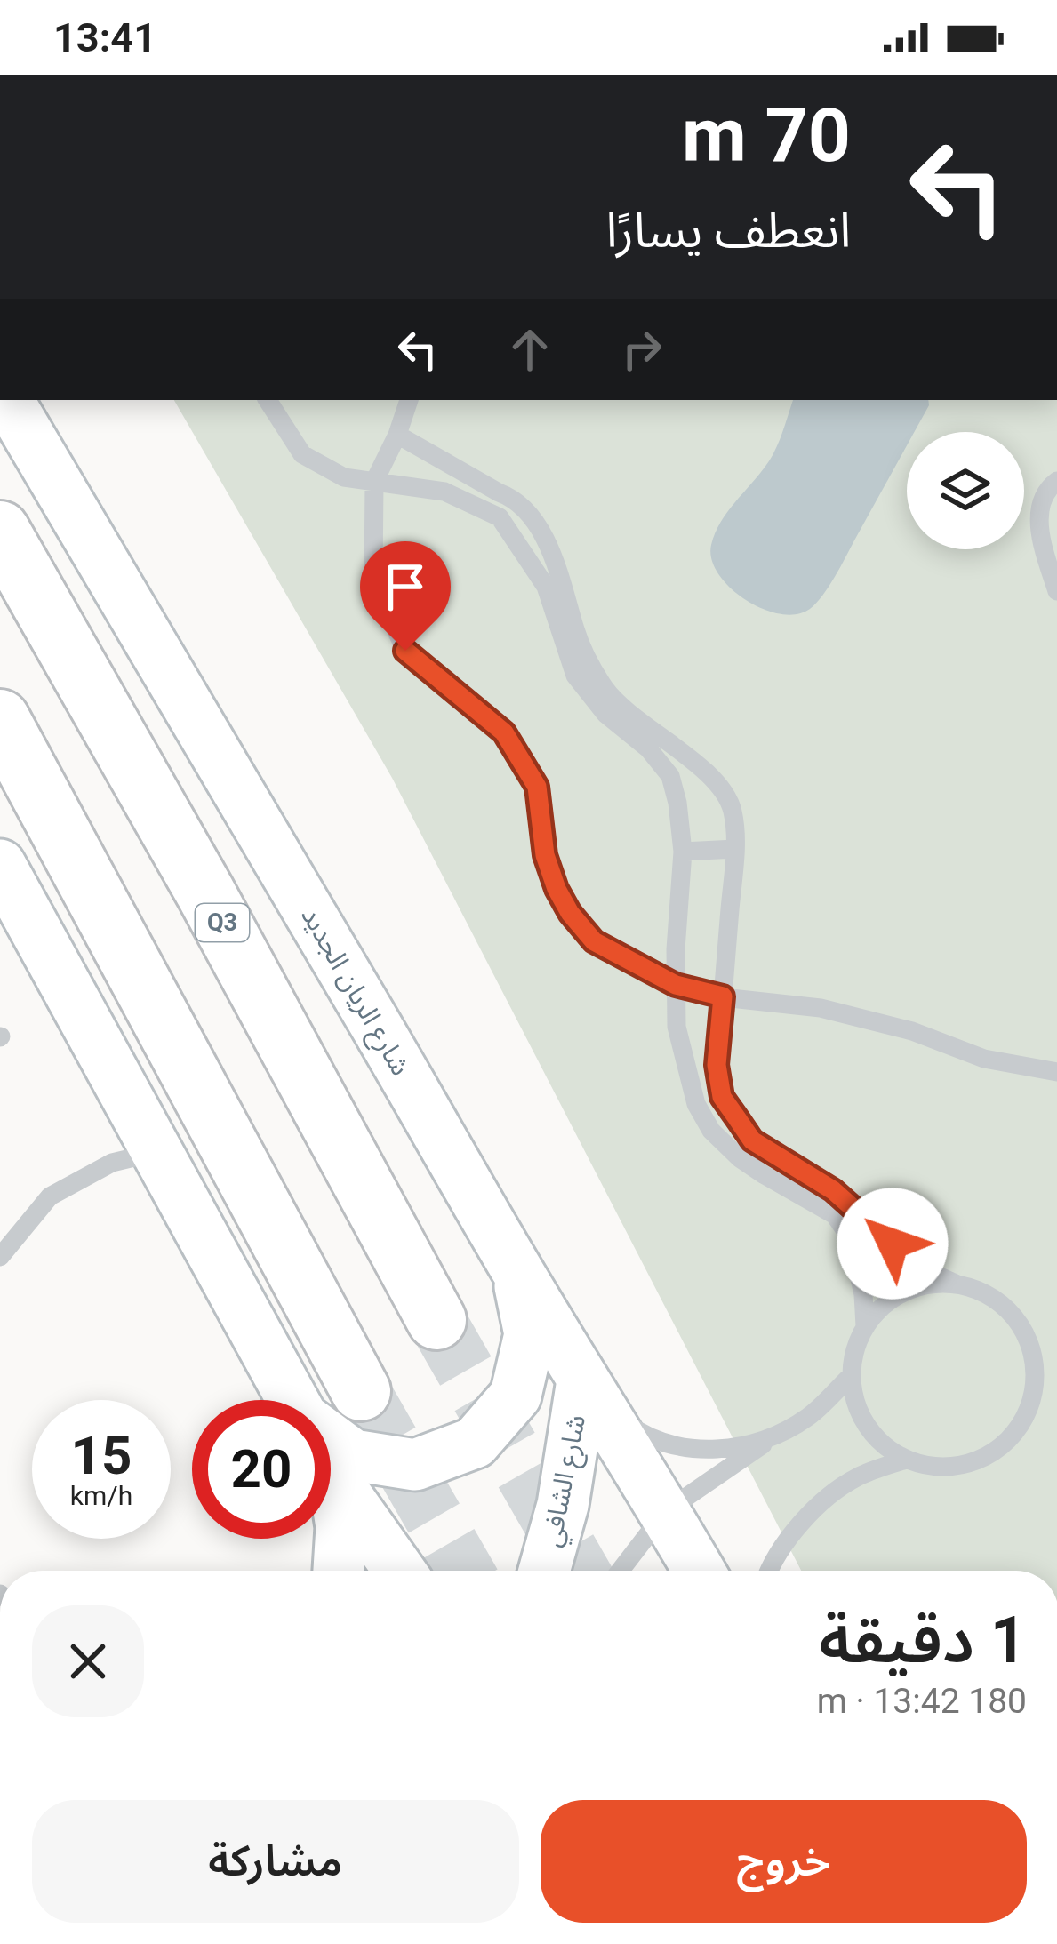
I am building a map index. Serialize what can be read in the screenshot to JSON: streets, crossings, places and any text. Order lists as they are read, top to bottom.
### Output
{
  "streets": {
    "highway": ["Q3"],
    "main road": ["شارع الريان الجديد", "شارع الشافي"]
  },
  "crossings": [
    ["شارع الريان الجديد", "شارع الشافي"]
  ],
  "page": {
    "status": "13:41",
    "turn": ["70 m", "انعطف يسارًا"],
    "speed": "15 km/h",
    "limit": "20",
    "heading": ["1 دقيقة", "180 m · 13:42"],
    "buttons": ["خروج", "مشاركة"]
  }
}
